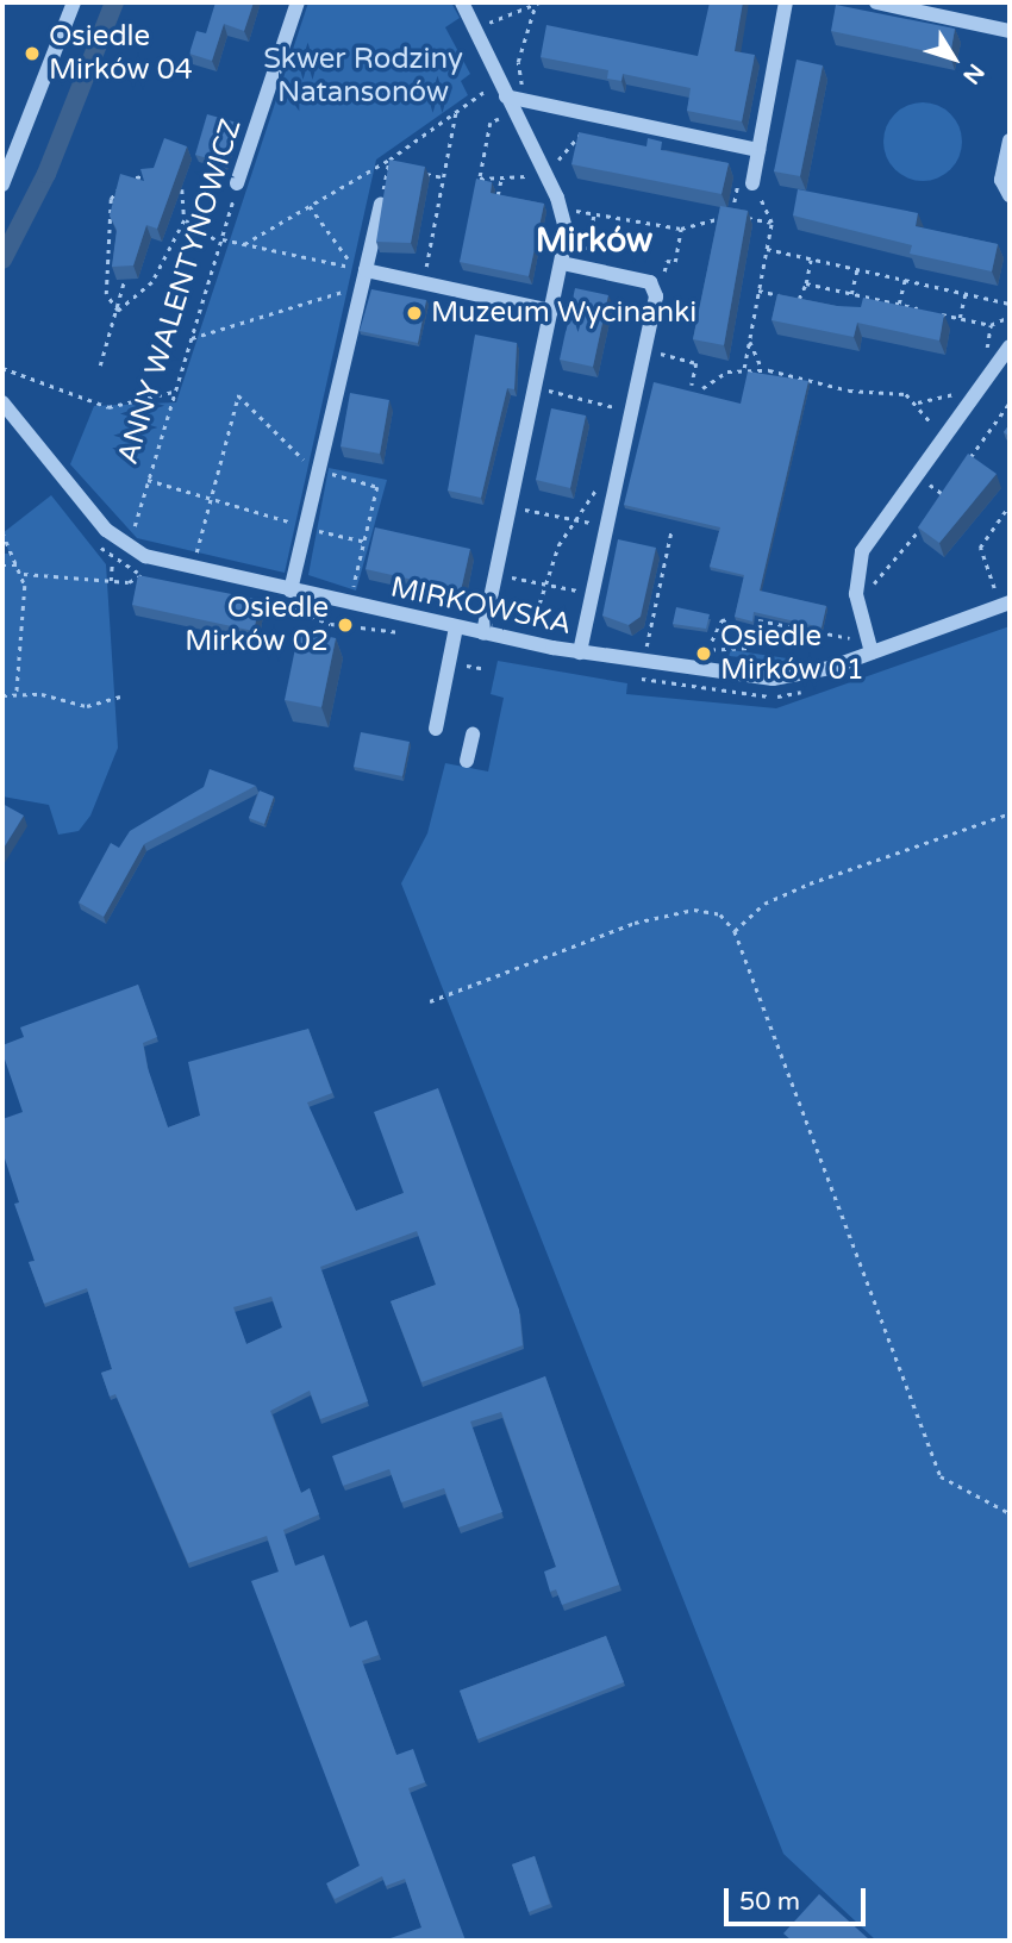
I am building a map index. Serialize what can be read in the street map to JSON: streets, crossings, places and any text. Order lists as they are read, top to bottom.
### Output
{
  "streets": {
    "street": ["ANNY WALENTYNOWICZ", "MIRKOWSKA"]
  },
  "crossings": [
    ["ANNY WALENTYNOWICZ", "MIRKOWSKA"]
  ],
  "districts": ["Mirków"],
  "parks": ["Skwer Rodziny Natansonów"],
  "places": [
    "Osiedle Mirków 04",
    "Muzeum Wycinanki",
    "Osiedle Mirków 02",
    "Osiedle Mirków 01"
  ],
  "scale_bar": "50 m",
  "north": "bottom right"
}
